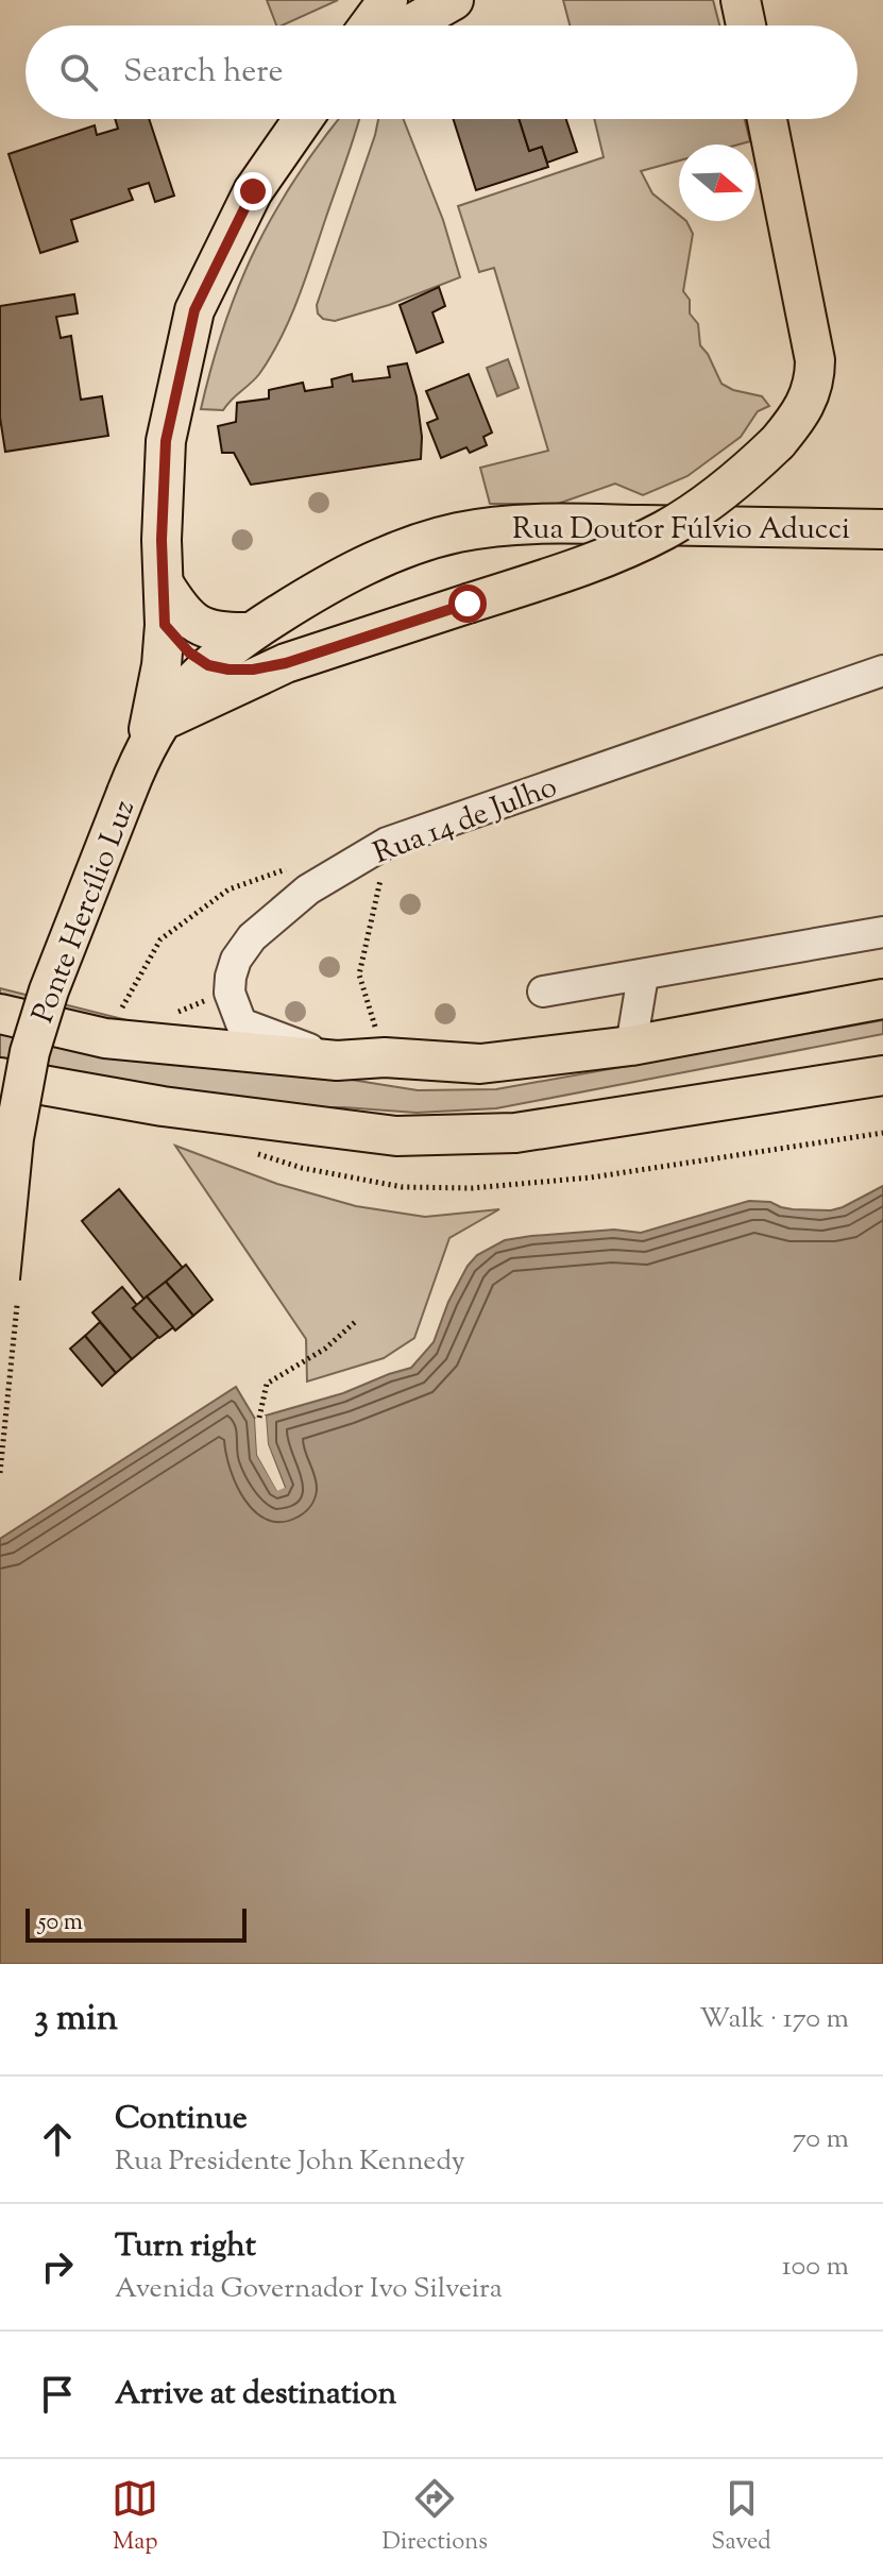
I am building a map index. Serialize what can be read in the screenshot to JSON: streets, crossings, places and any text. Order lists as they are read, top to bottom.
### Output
{
  "streets": {
    "main road": ["Rua Doutor Fúlvio Aducci", "Ponte Hercílio Luz"],
    "street": ["Rua 14 de Julho"]
  },
  "crossings": [
    ["Rua Doutor Fúlvio Aducci", "Ponte Hercílio Luz"]
  ],
  "scale_bar": "50 m",
  "north": "right",
  "page": {
    "search": "Search here",
    "scale": "50 m",
    "heading": ["3 min", "Walk · 170 m"],
    "list": [
      ["Continue", "Rua Presidente John Kennedy", "70 m"],
      ["Turn right", "Avenida Governador Ivo Silveira", "100 m"],
      "Arrive at destination"
    ],
    "nav": ["Map", "Directions", "Saved"]
  }
}
